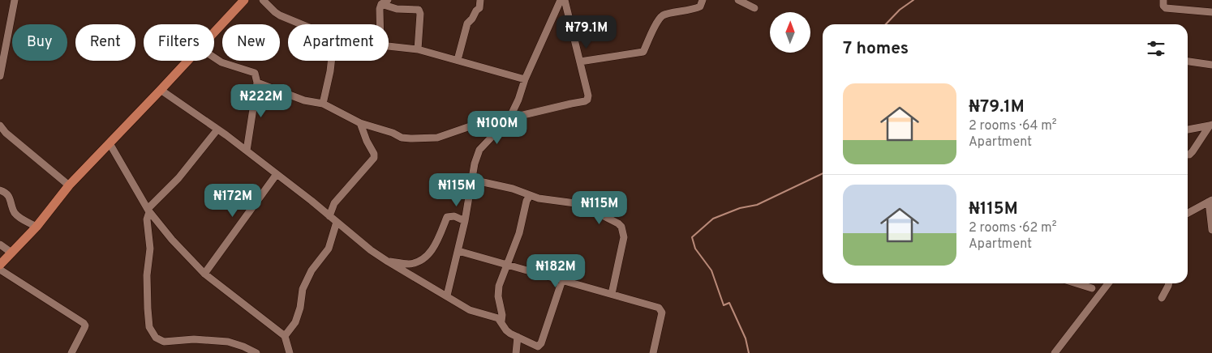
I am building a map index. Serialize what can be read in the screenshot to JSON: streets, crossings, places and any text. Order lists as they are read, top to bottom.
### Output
{
  "north": "top",
  "page": {
    "price": [
      "₦79.1M",
      "₦222M",
      "₦100M",
      "₦115M",
      "₦172M",
      "₦115M",
      "₦182M"
    ],
    "chip": [
      "Buy",
      "Rent",
      "Filters",
      "New",
      "Apartment"
    ],
    "heading": "7 homes",
    "list": [
      {
        "name": "₦79.1M",
        "note": "2 rooms · 64 m² · Apartment"
      },
      {
        "name": "₦115M",
        "note": "2 rooms · 62 m² · Apartment"
      }
    ]
  }
}
